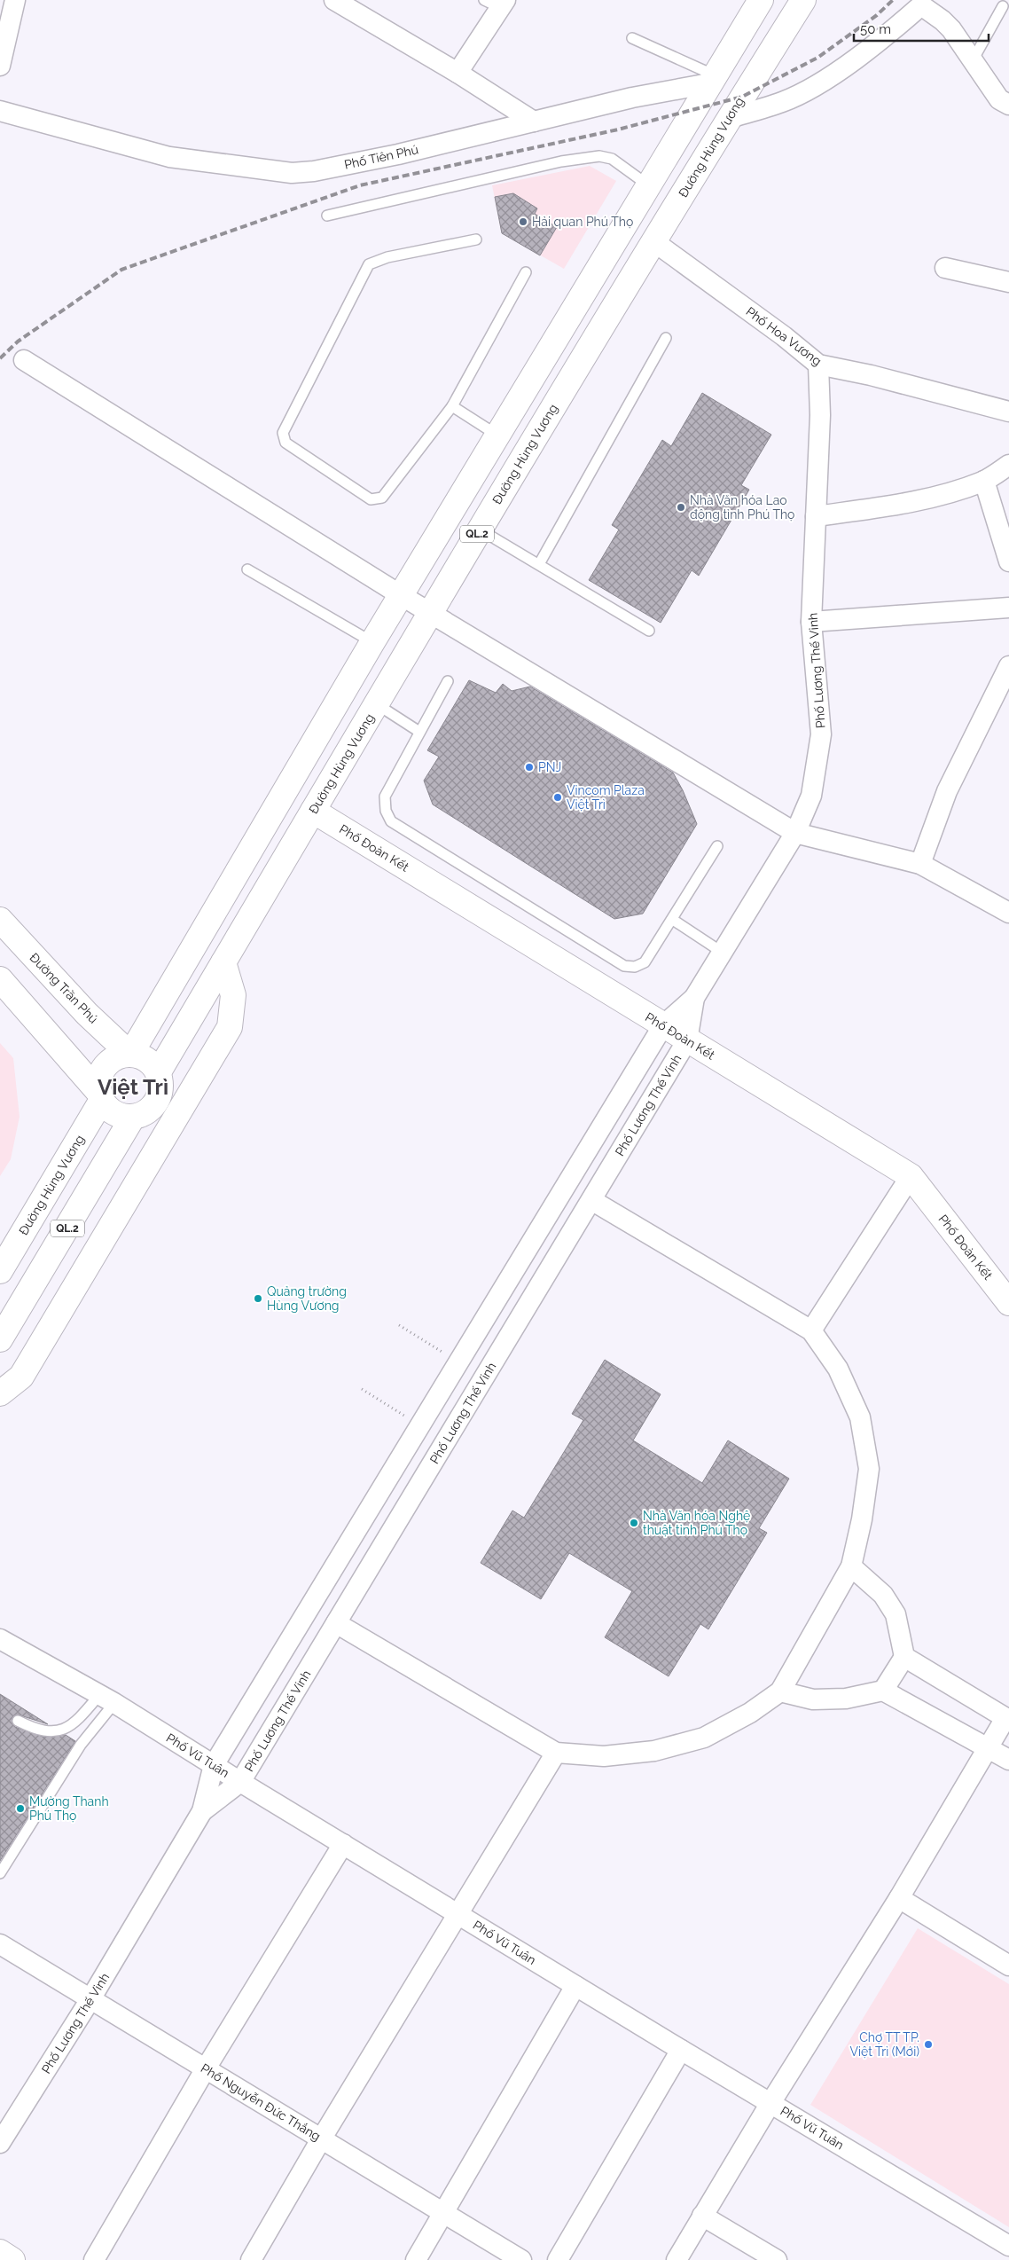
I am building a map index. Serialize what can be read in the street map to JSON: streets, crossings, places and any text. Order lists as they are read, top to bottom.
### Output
{
  "streets": {
    "main road": [
      "Đường Hùng Vương",
      "QL.2",
      "Phố Đoàn Kết",
      "Đường Trần Phú"
    ],
    "street": [
      "Phố Tiên Phú",
      "Phố Hoa Vương",
      "Phố Lương Thế Vinh",
      "Phố Vũ Tuân",
      "Phố Nguyễn Đức Thắng"
    ]
  },
  "crossings": [
    ["Đường Hùng Vương", "Phố Hoa Vương"],
    ["Đường Hùng Vương", "QL.2"],
    ["Đường Hùng Vương", "Phố Đoàn Kết"],
    ["Đường Hùng Vương", "Đường Trần Phú"],
    ["Phố Tiên Phú", "QL.2"],
    ["Phố Hoa Vương", "Phố Lương Thế Vinh"],
    ["QL.2", "Đường Trần Phú"],
    ["Phố Lương Thế Vinh", "Phố Đoàn Kết"],
    ["Phố Lương Thế Vinh", "Phố Vũ Tuân"],
    ["Phố Lương Thế Vinh", "Phố Nguyễn Đức Thắng"]
  ],
  "districts": ["Việt Trì"],
  "places": [
    "Hải quan Phú Thọ",
    "Nhà Văn hóa Lao động tỉnh Phú Thọ",
    "PNJ",
    "Vincom Plaza Việt Trì",
    "Quảng trường Hùng Vương",
    "Nhà Văn hóa Nghệ thuật tỉnh Phú Thọ",
    "Mường Thanh Phú Thọ",
    "Chợ TT TP. Việt Trì (Mới)"
  ],
  "scale_bar": "50 m"
}
